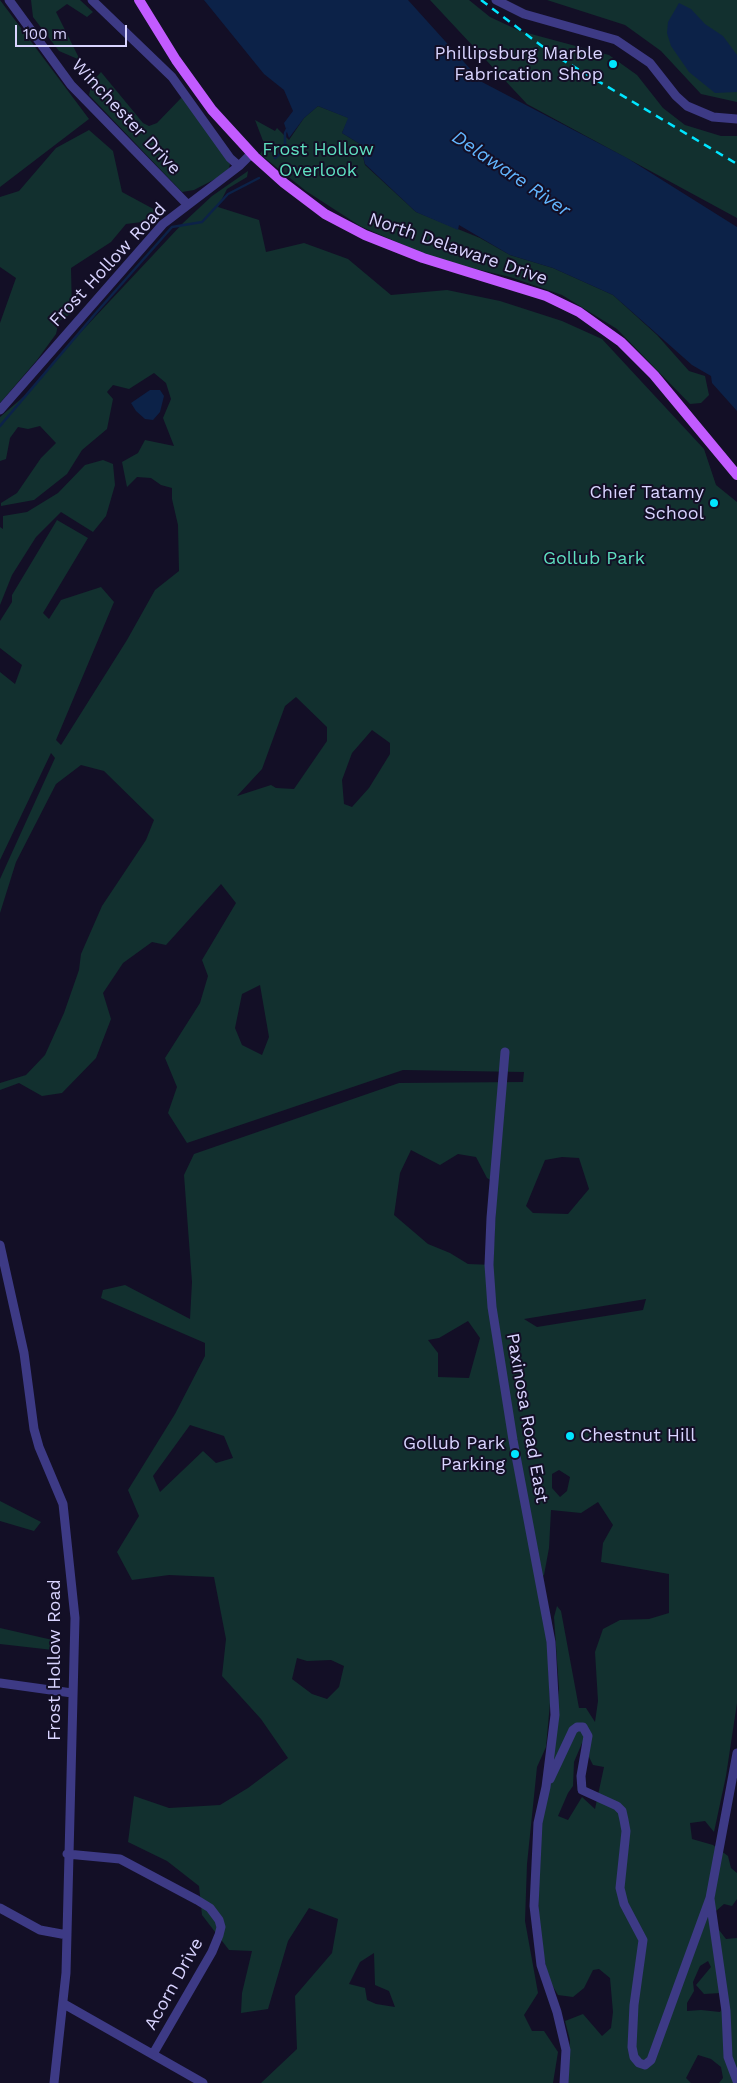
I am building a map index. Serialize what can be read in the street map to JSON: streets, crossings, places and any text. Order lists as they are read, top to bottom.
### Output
{
  "streets": {
    "main road": ["North Delaware Drive"],
    "street": [
      "Winchester Drive",
      "Frost Hollow Road",
      "Paxinosa Road East",
      "Acorn Drive"
    ]
  },
  "crossings": [
    ["Winchester Drive", "Frost Hollow Road"],
    ["North Delaware Drive", "Frost Hollow Road"],
    ["Frost Hollow Road", "Acorn Drive"]
  ],
  "water": ["Delaware River"],
  "parks": ["Frost Hollow Overlook", "Gollub Park"],
  "places": [
    "Phillipsburg Marble Fabrication Shop",
    "Chief Tatamy School",
    "Chestnut Hill",
    "Gollub Park Parking"
  ],
  "scale_bar": "100 m"
}
